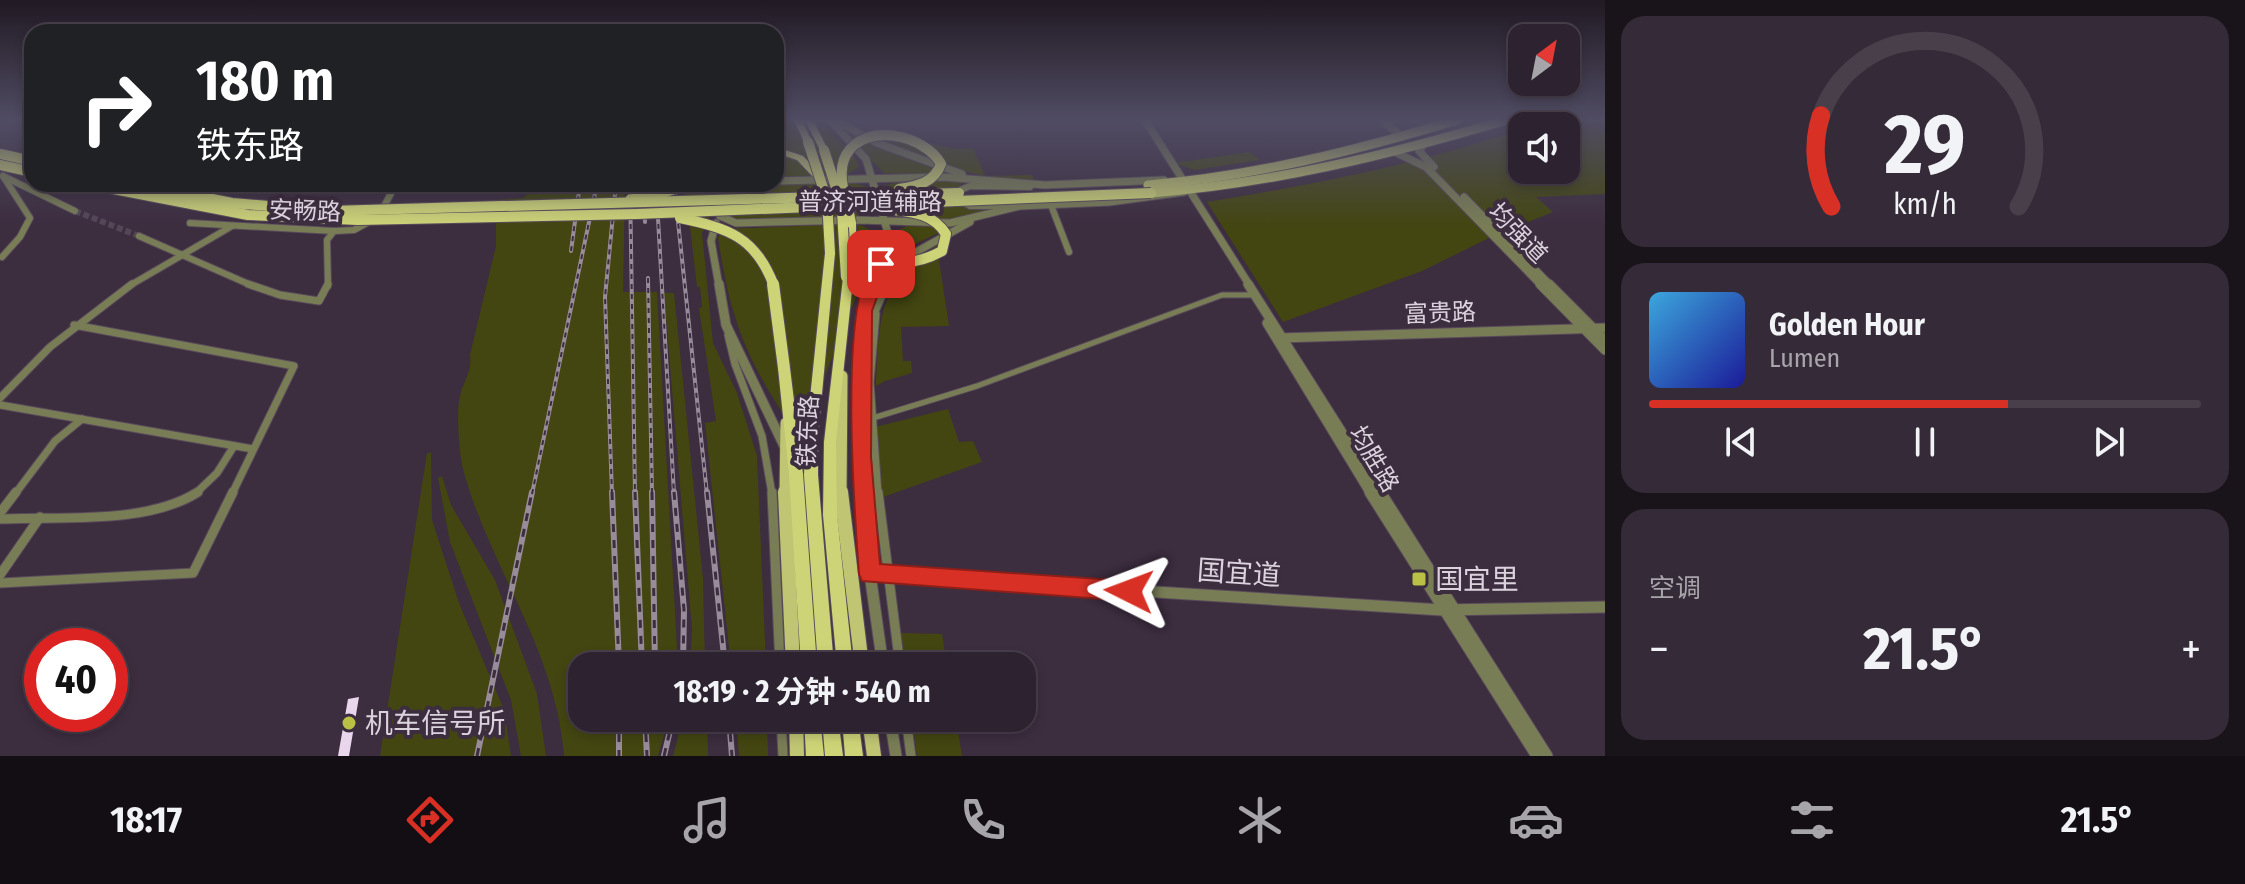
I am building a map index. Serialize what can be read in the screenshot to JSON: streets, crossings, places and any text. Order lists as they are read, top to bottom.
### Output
{
  "streets": {
    "highway": ["铁东路"],
    "street": [
      "普济河道辅路",
      "安畅路",
      "均强道",
      "富贵路",
      "均胜路",
      "国宜道"
    ]
  },
  "crossings": [
    ["普济河道辅路", "铁东路"],
    ["普济河道辅路", "均胜路"],
    ["均强道", "富贵路"],
    ["富贵路", "均胜路"],
    ["均胜路", "国宜道"]
  ],
  "places": {
    "transit": ["国宜里"],
    "other": ["机车信号所"]
  },
  "north": "top right",
  "page": {
    "turn": ["180 m", "铁东路"],
    "song": ["Golden Hour", "Lumen"],
    "tile": "空调",
    "heat": ["−", "21.5°", "+"],
    "limit": "40",
    "trip": "18:19 · 2 分钟 · 540 m",
    "tabs": ["18:17", "21.5°"],
    "gauge": ["29", "km/h"]
  }
}
